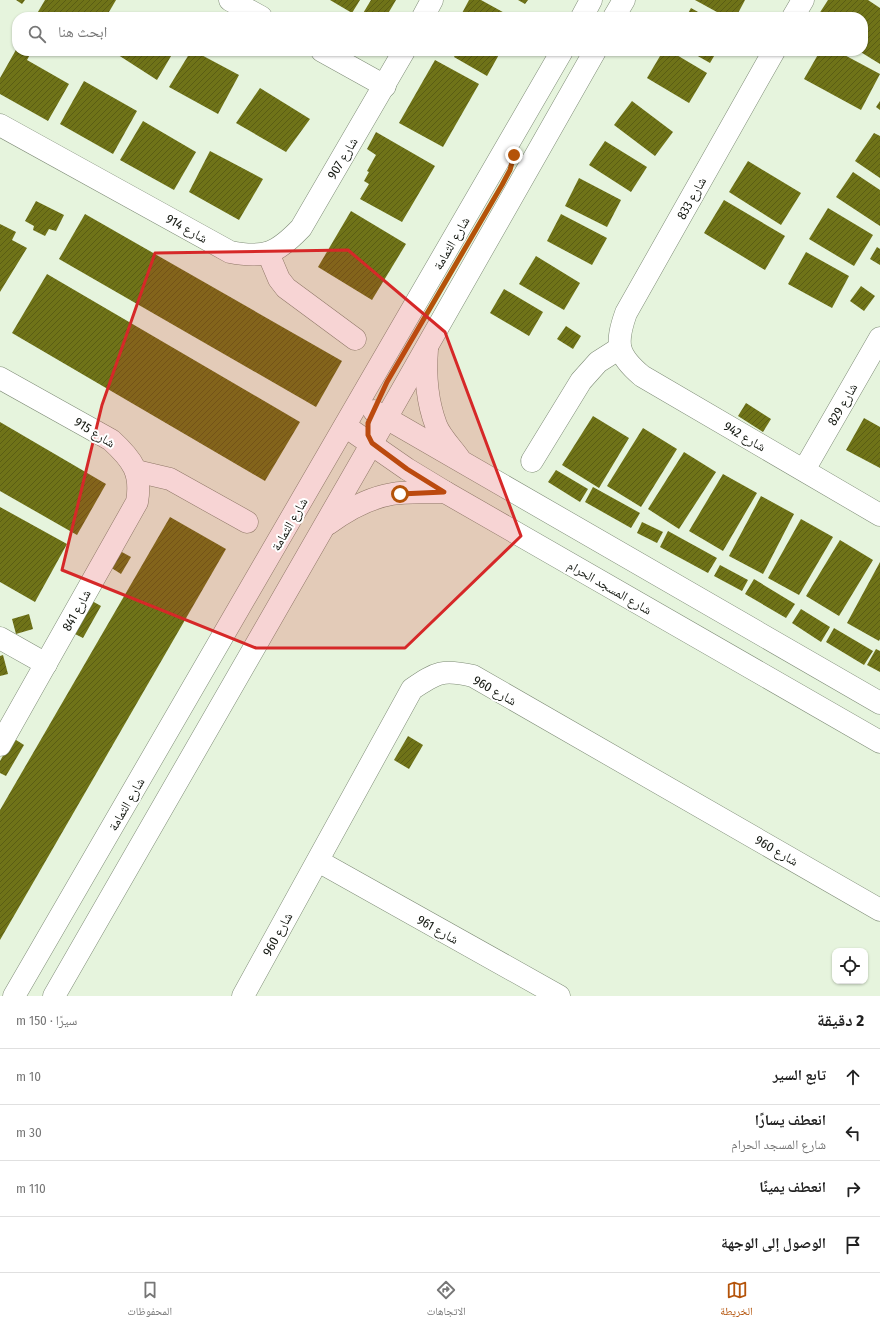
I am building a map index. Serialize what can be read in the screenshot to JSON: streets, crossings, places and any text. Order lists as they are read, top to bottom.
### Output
{
  "streets": {
    "street": [
      "شارع 907",
      "شارع 833",
      "شارع 914",
      "شارع الثمامة",
      "شارع 829",
      "شارع 915",
      "شارع 942",
      "شارع المسجد الحرام",
      "شارع 841",
      "شارع 960",
      "شارع 961"
    ]
  },
  "crossings": [
    ["شارع 907", "شارع 914"],
    ["شارع 833", "شارع 942"],
    ["شارع الثمامة", "شارع المسجد الحرام"],
    ["شارع 829", "شارع 942"],
    ["شارع 915", "شارع 841"],
    ["شارع 960", "شارع 961"]
  ],
  "page": {
    "search": "ابحث هنا",
    "heading": ["2 دقيقة", "سيرًا · 150 m"],
    "list": [
      ["تابع السير", "10 m"],
      ["انعطف يسارًا", "شارع المسجد الحرام", "30 m"],
      ["انعطف يمينًا", "110 m"],
      "الوصول إلى الوجهة"
    ],
    "nav": ["الخريطة", "الاتجاهات", "المحفوظات"]
  }
}
